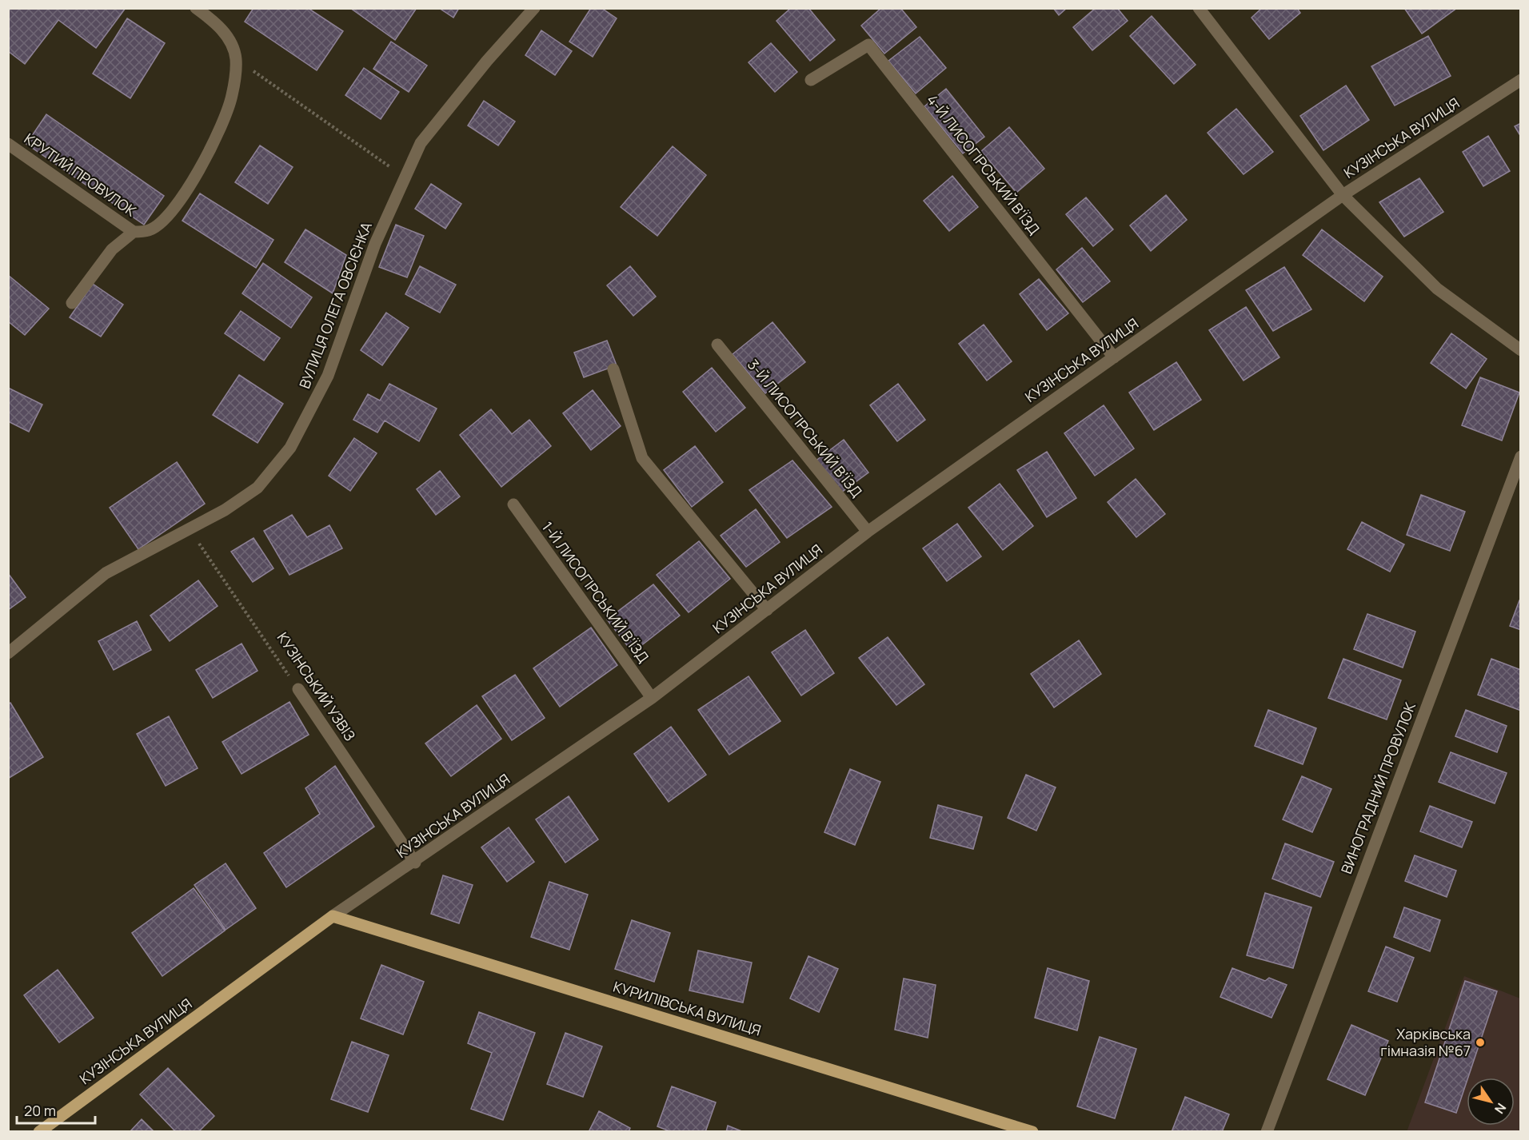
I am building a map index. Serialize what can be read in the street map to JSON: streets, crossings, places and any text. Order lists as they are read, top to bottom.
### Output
{
  "streets": {
    "main road": ["КУЗІНСЬКА ВУЛИЦЯ", "КУРИЛІВСЬКА ВУЛИЦЯ"],
    "street": [
      "4-Й ЛИСОГІРСЬКИЙ В’ЇЗД",
      "КРУТИЙ ПРОВУЛОК",
      "ВУЛИЦЯ ОЛЕГА ОВСІЄНКА",
      "3-Й ЛИСОГІРСЬКИЙ В’ЇЗД",
      "1-Й ЛИСОГІРСЬКИЙ В’ЇЗД",
      "КУЗІНСЬКИЙ УЗВІЗ",
      "ВИНОГРАДНИЙ ПРОВУЛОК"
    ]
  },
  "crossings": [
    ["КУЗІНСЬКА ВУЛИЦЯ", "4-Й ЛИСОГІРСЬКИЙ В’ЇЗД"],
    ["КУЗІНСЬКА ВУЛИЦЯ", "3-Й ЛИСОГІРСЬКИЙ В’ЇЗД"],
    ["КУЗІНСЬКА ВУЛИЦЯ", "1-Й ЛИСОГІРСЬКИЙ В’ЇЗД"],
    ["КУЗІНСЬКА ВУЛИЦЯ", "КУЗІНСЬКИЙ УЗВІЗ"],
    ["КУЗІНСЬКА ВУЛИЦЯ", "КУРИЛІВСЬКА ВУЛИЦЯ"],
    ["ВУЛИЦЯ ОЛЕГА ОВСІЄНКА", "КУЗІНСЬКИЙ УЗВІЗ"]
  ],
  "places": ["Харківська гімназія №67"],
  "scale_bar": "20 m",
  "north": "bottom right"
}
